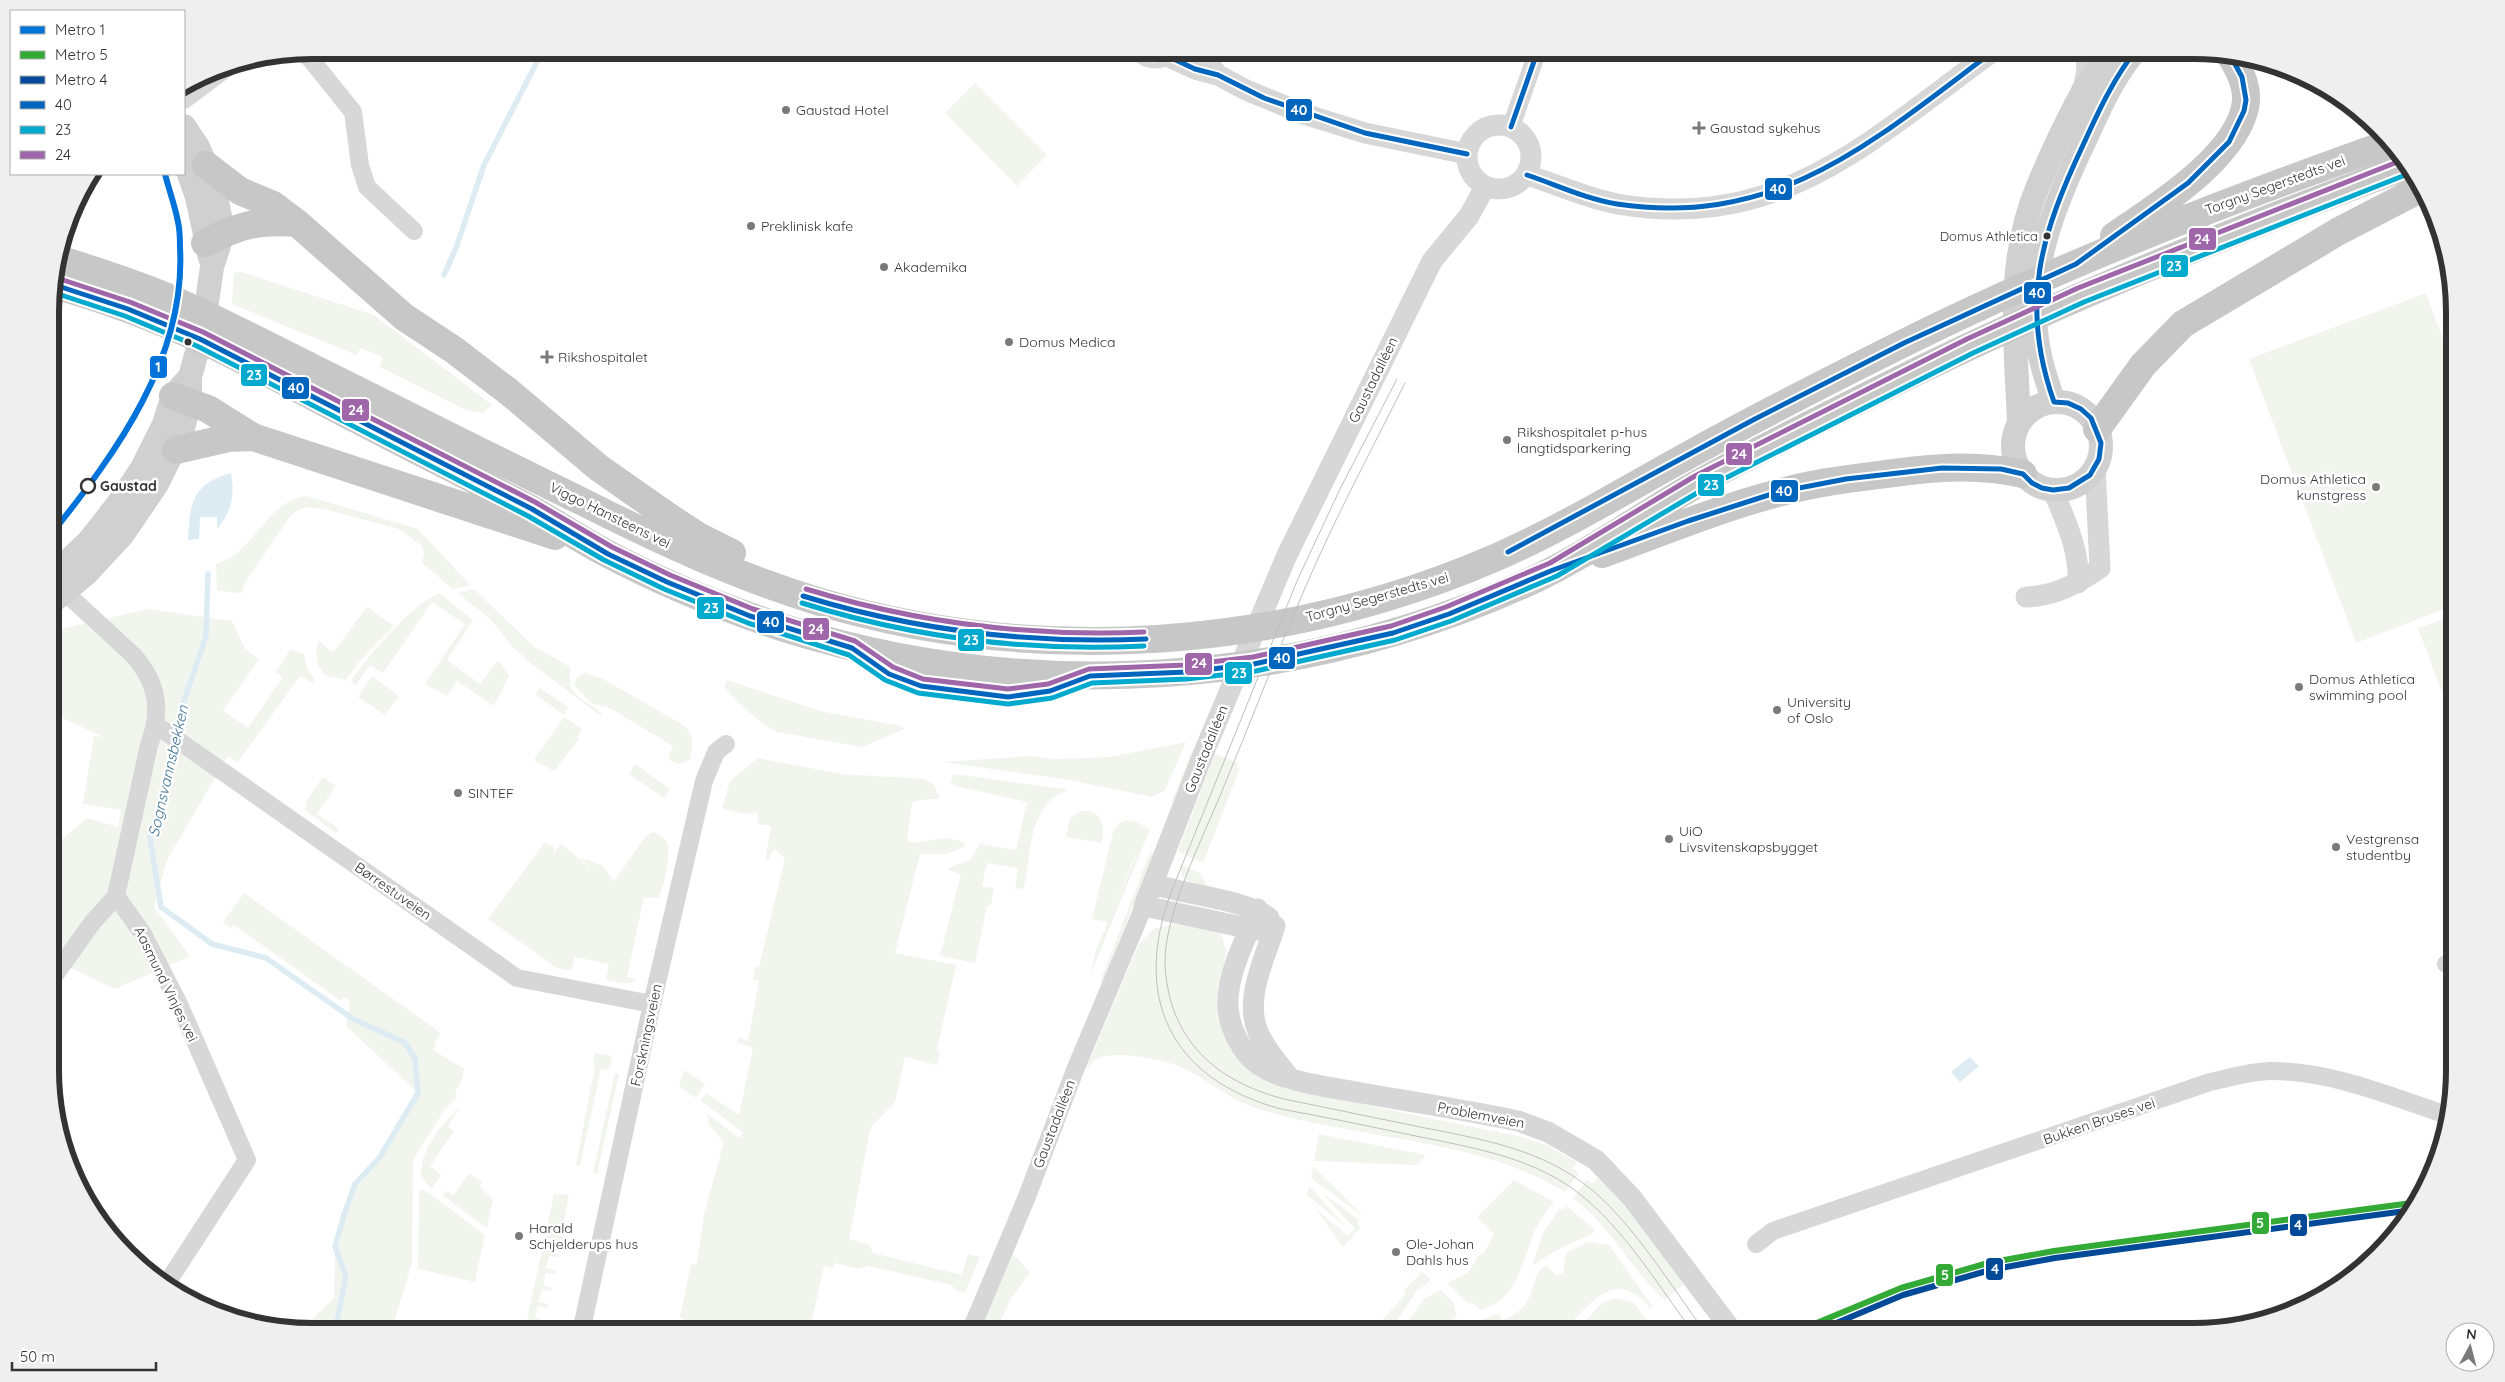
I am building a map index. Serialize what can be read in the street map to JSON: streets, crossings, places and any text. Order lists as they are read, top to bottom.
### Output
{
  "streets": {
    "highway": ["Torgny Segerstedts vei", "Viggo Hansteens vei"],
    "street": [
      "Gaustadalléen",
      "Børrestuveien",
      "Aasmund Vinjes vei",
      "Forskningsveien",
      "Problemveien",
      "Bukken Bruses vei"
    ]
  },
  "crossings": [
    ["Torgny Segerstedts vei", "Viggo Hansteens vei"],
    ["Børrestuveien", "Forskningsveien"]
  ],
  "water": ["Sognsvannsbekken"],
  "places": {
    "other": [
      "Gaustad Hotel",
      "Preklinisk kafe",
      "Domus Athletica",
      "Akademika",
      "Domus Medica",
      "Rikshospitalet p-hus langtidsparkering",
      "Gaustad",
      "Domus Athletica kunstgress",
      "Domus Athletica swimming pool",
      "University of Oslo",
      "SINTEF",
      "UiO Livsvitenskapsbygget",
      "Vestgrensa studentby",
      "Harald Schjelderups hus",
      "Ole-Johan Dahls hus"
    ],
    "health": ["Gaustad sykehus", "Rikshospitalet"]
  },
  "lines": [
    "transit line 40",
    "transit line 24",
    "transit line 23",
    "metro line 1",
    "metro line 5",
    "metro line 4"
  ],
  "legend": [
    "Metro 1",
    "Metro 5",
    "Metro 4",
    "40",
    "23",
    "24"
  ],
  "scale_bar": "50 m",
  "north": "top"
}
